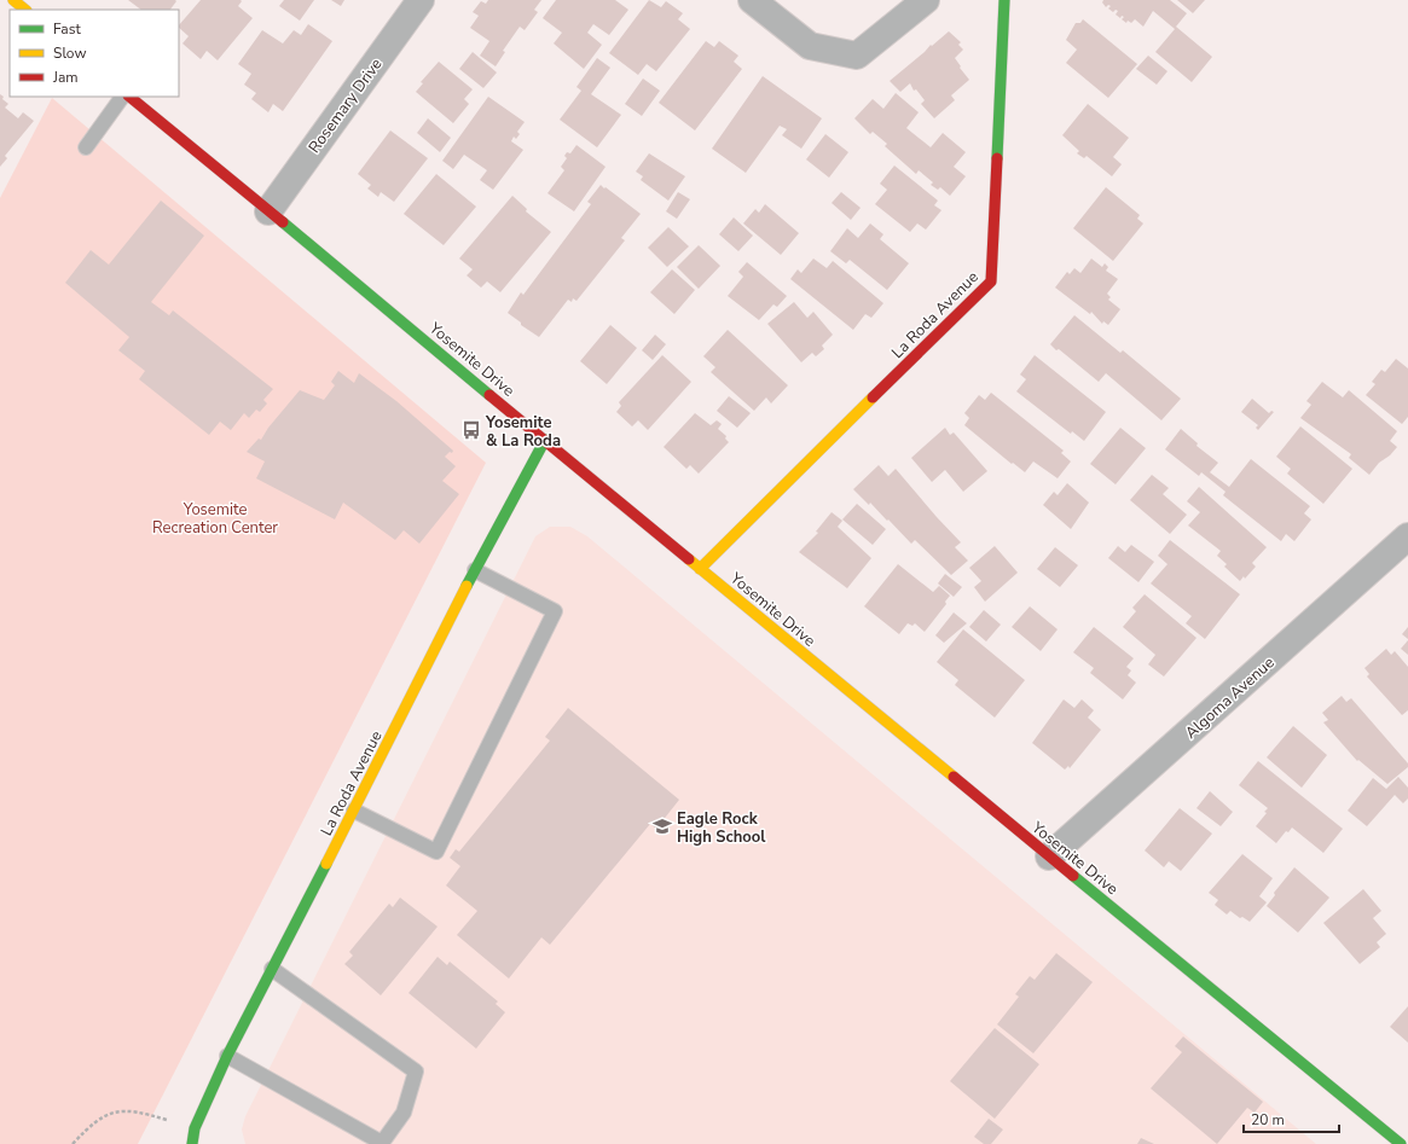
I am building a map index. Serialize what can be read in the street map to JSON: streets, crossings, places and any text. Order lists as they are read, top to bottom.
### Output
{
  "streets": {
    "street": [
      "Rosemary Drive",
      "La Roda Avenue",
      "Yosemite Drive",
      "Algoma Avenue"
    ]
  },
  "crossings": [
    ["Rosemary Drive", "Yosemite Drive"],
    ["La Roda Avenue", "Yosemite Drive"],
    ["Yosemite Drive", "Algoma Avenue"]
  ],
  "parks": ["Yosemite Recreation Center"],
  "places": {
    "bus stop": ["Yosemite & La Roda"],
    "school or university": ["Eagle Rock High School"]
  },
  "legend": ["Fast", "Slow", "Jam"],
  "scale_bar": "20 m"
}
